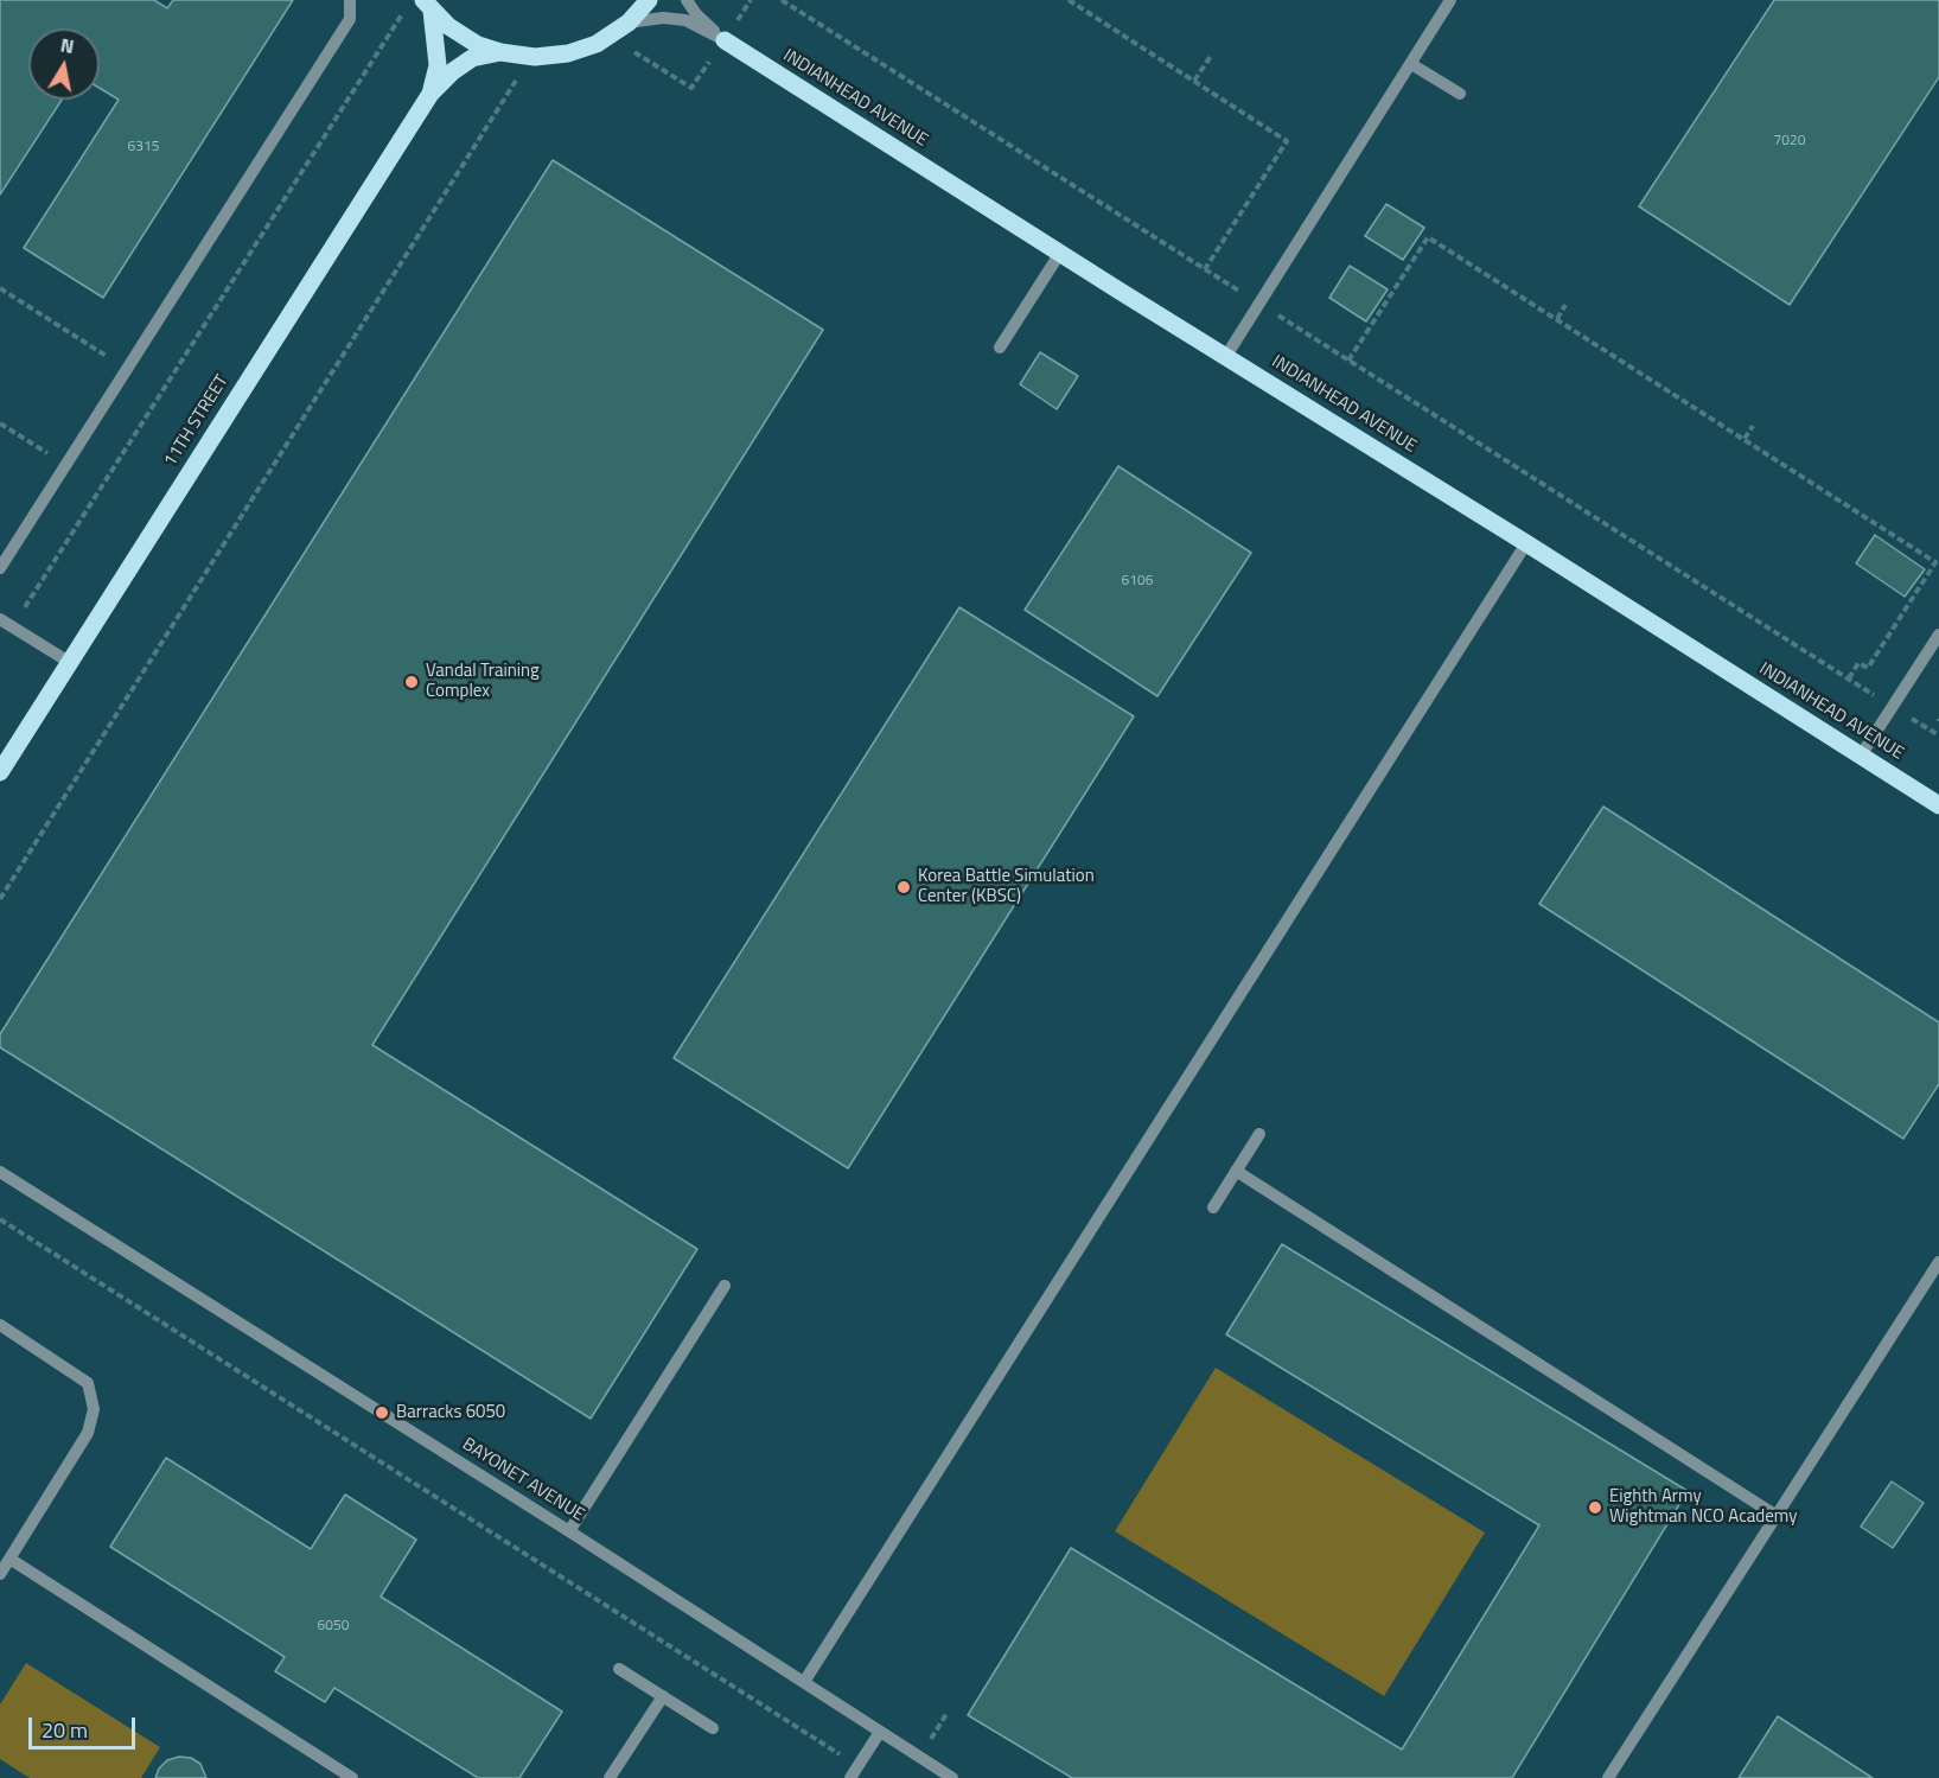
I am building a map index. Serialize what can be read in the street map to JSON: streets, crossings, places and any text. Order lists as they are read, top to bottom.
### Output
{
  "streets": {
    "main road": ["INDIANHEAD AVENUE", "11TH STREET"],
    "street": ["BAYONET AVENUE"]
  },
  "places": [
    "Vandal Training Complex",
    "Korea Battle Simulation Center (KBSC)",
    "Barracks 6050",
    "Eighth Army Wightman NCO Academy"
  ],
  "house_numbers": [
    "7020",
    "6315",
    "6106",
    "6050"
  ],
  "scale_bar": "20 m",
  "north": "top"
}
